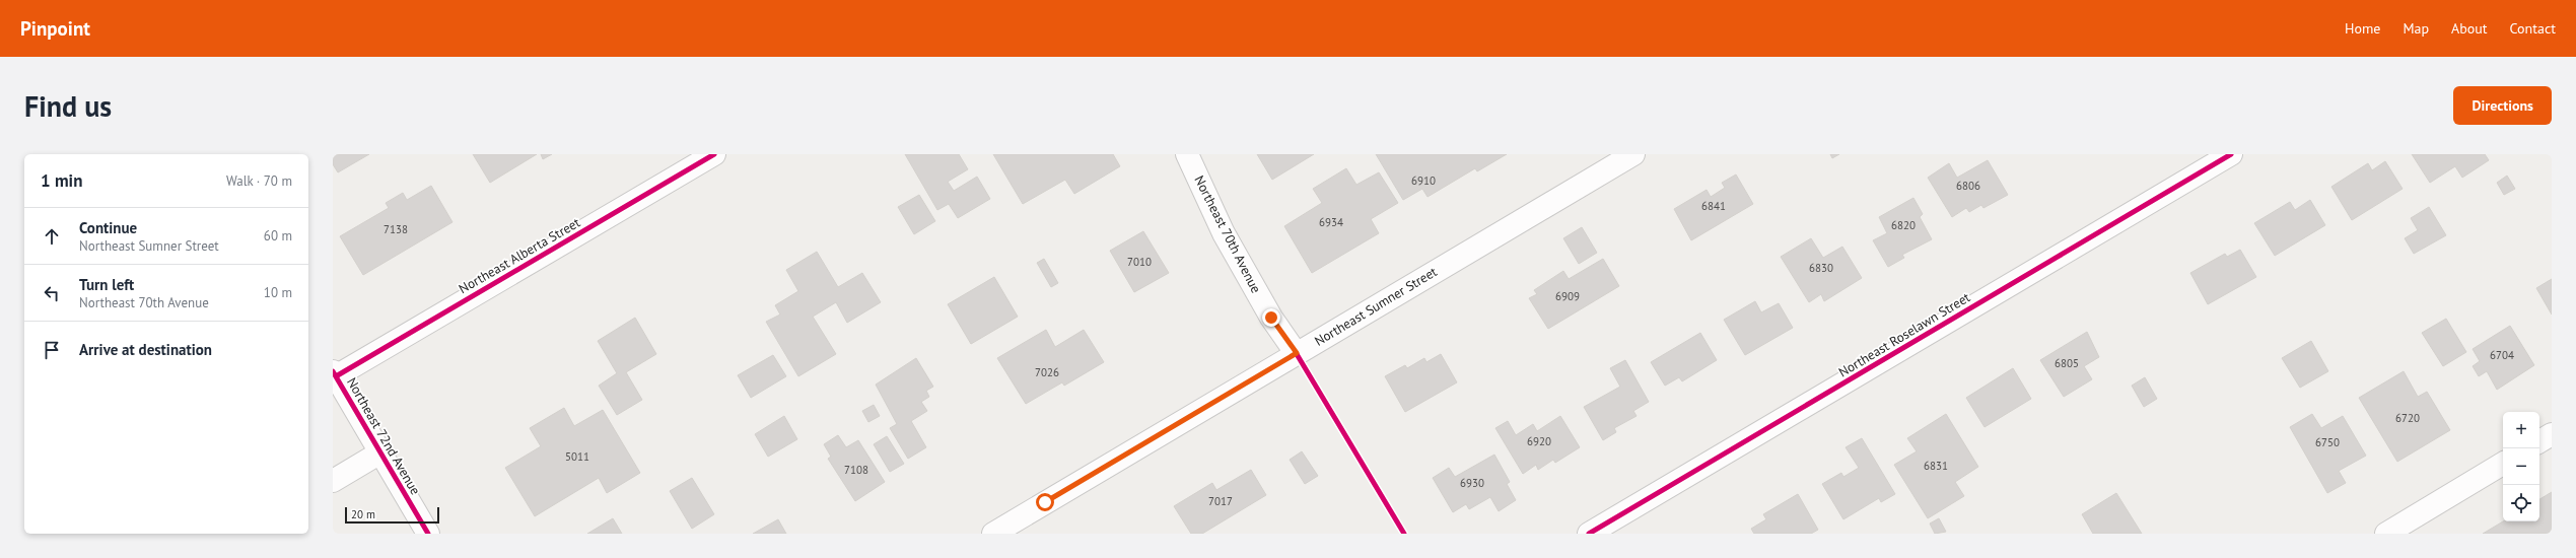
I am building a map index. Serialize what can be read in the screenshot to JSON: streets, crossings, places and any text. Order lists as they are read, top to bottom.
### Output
{
  "streets": {
    "street": [
      "Northeast 70th Avenue",
      "Northeast Alberta Street",
      "Northeast Sumner Street",
      "Northeast Roselawn Street",
      "Northeast 72nd Avenue"
    ]
  },
  "crossings": [
    ["Northeast 70th Avenue", "Northeast Sumner Street"],
    ["Northeast Alberta Street", "Northeast 72nd Avenue"]
  ],
  "house_numbers": [
    "6910",
    "6806",
    "6841",
    "6934",
    "6820",
    "7138",
    "7010",
    "6830",
    "6909",
    "6704",
    "6805",
    "7026",
    "6720",
    "6920",
    "6750",
    "5011",
    "6831",
    "7108",
    "6930",
    "7017"
  ],
  "scale_bar": "20 m",
  "page": {
    "header": "Pinpoint",
    "nav": [
      "Home",
      "Map",
      "About",
      "Contact"
    ],
    "buttons": "Directions",
    "title": "Find us",
    "heading": ["1 min", "Walk · 70 m"],
    "list": [
      ["Continue", "Northeast Sumner Street", "60 m"],
      ["Turn left", "Northeast 70th Avenue", "10 m"],
      "Arrive at destination"
    ],
    "map_buttons": ["+", "−"],
    "scale": "20 m"
  }
}
